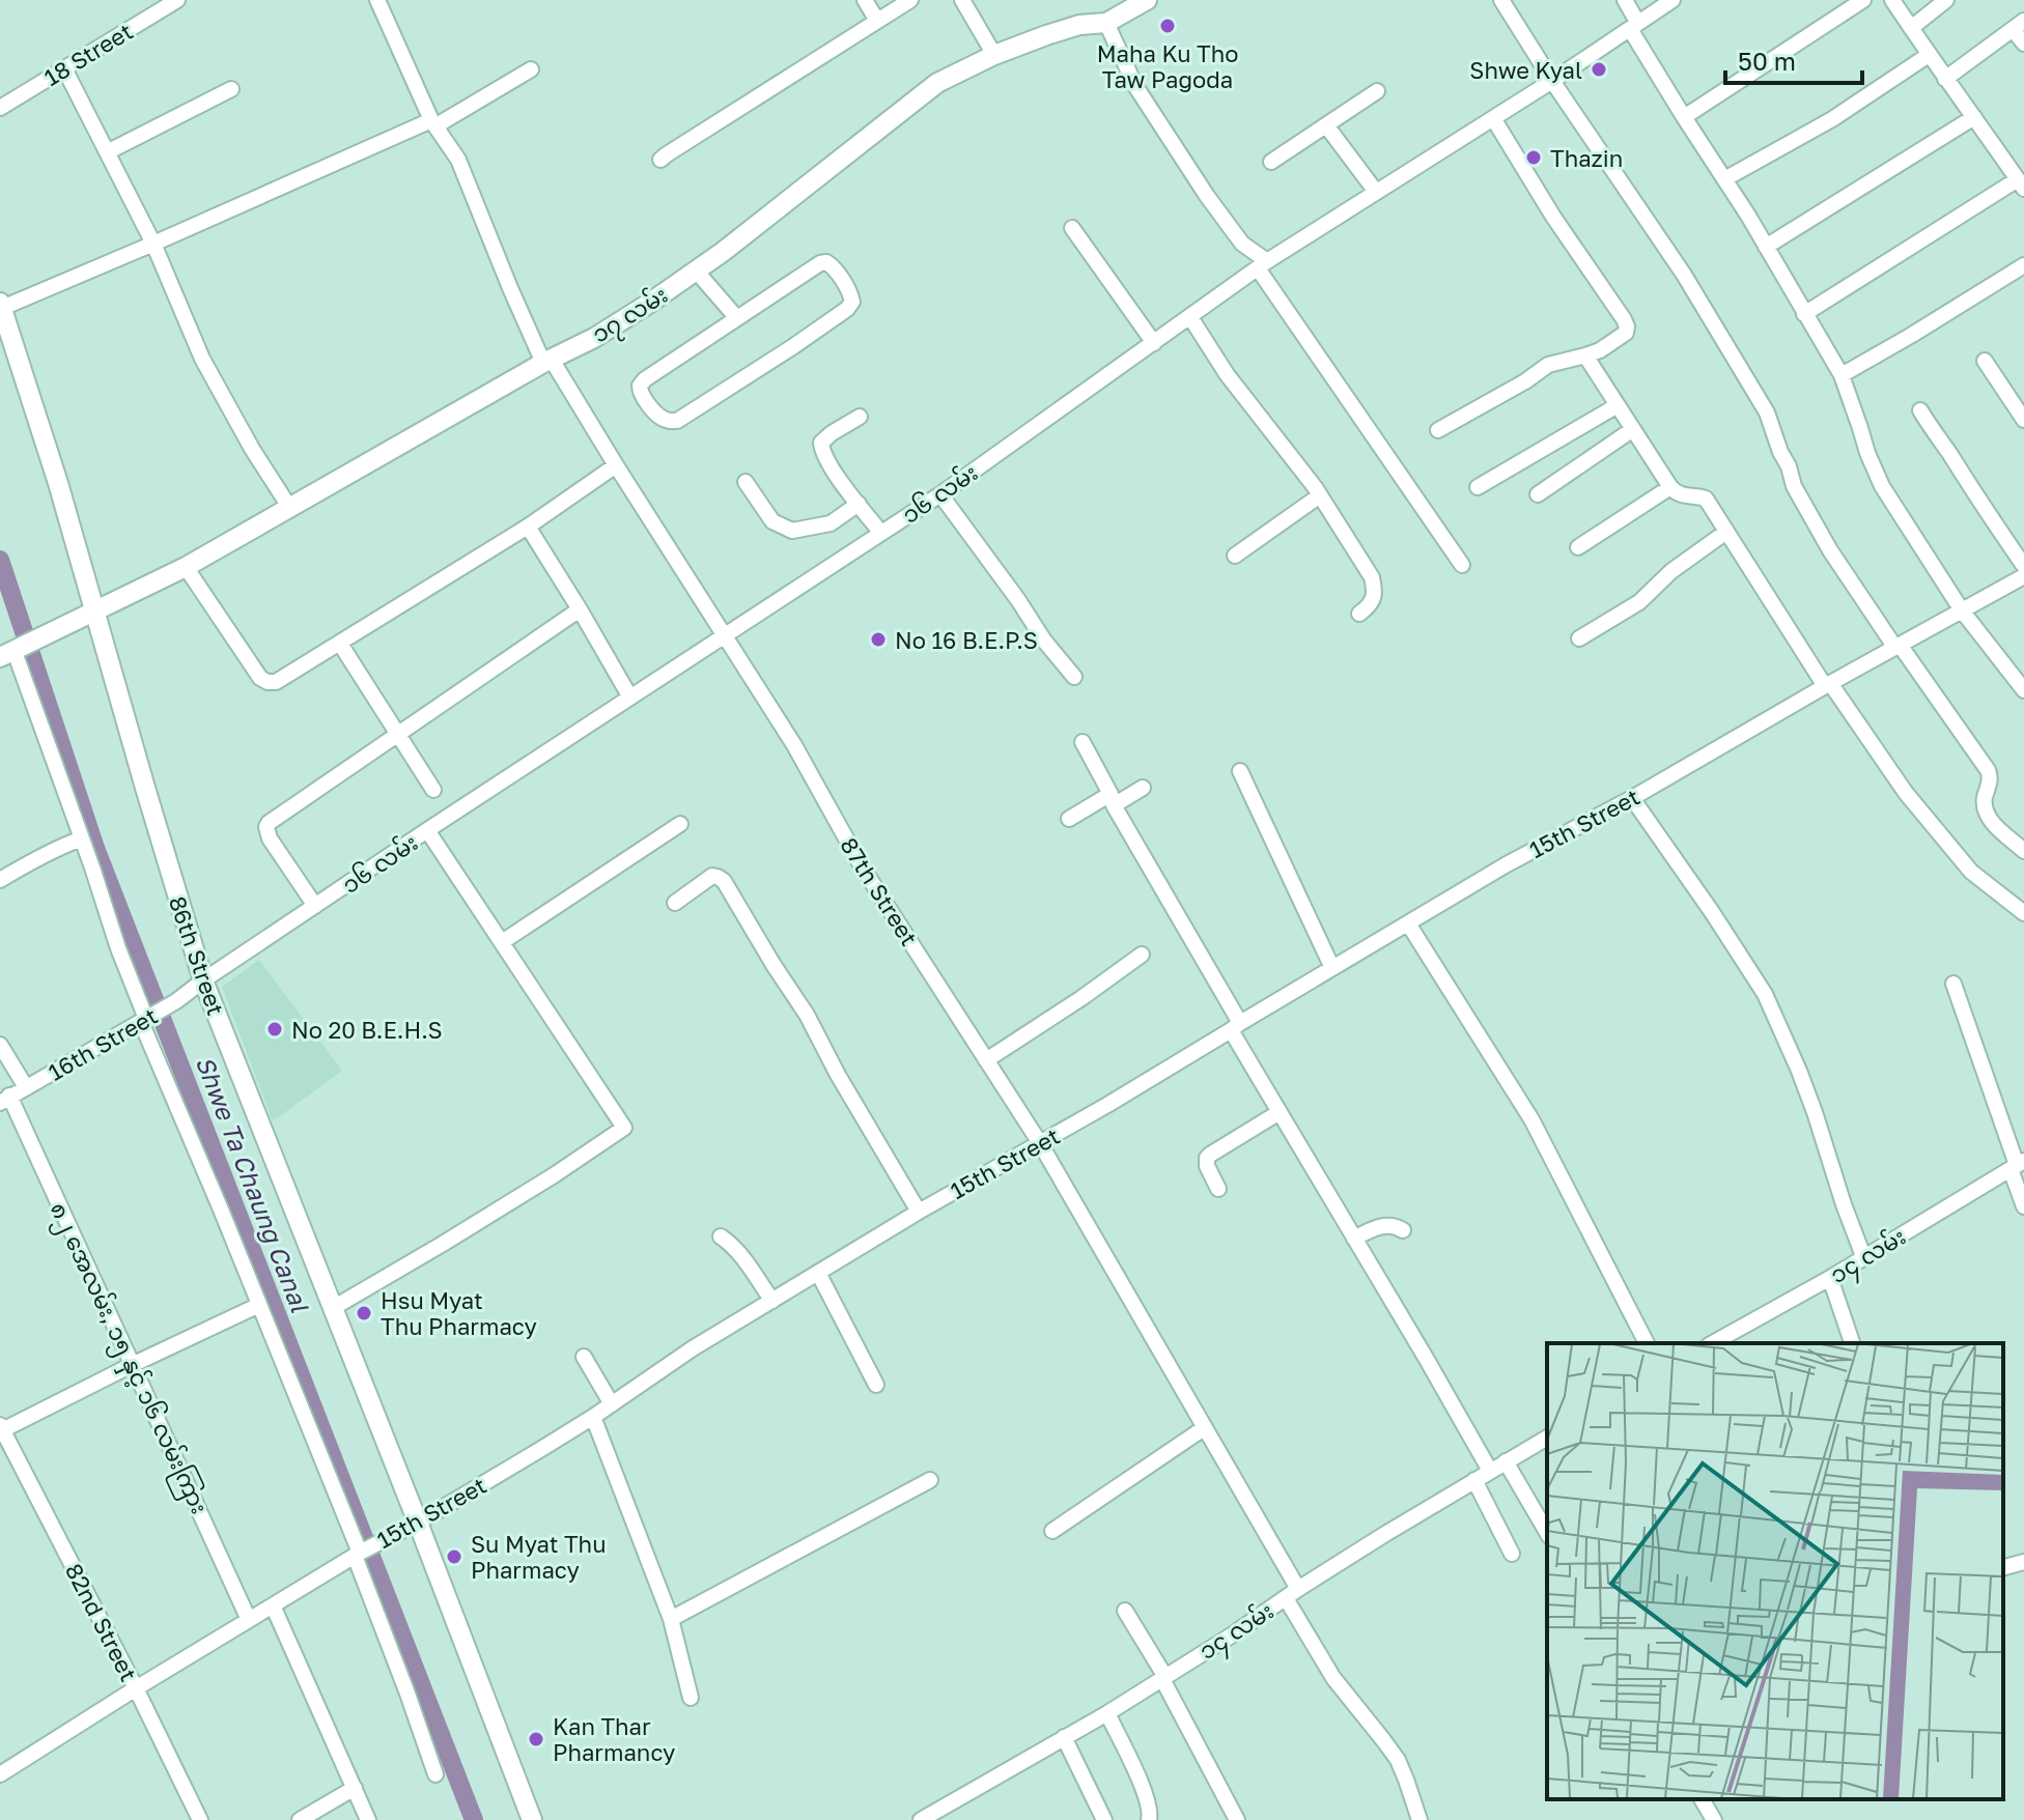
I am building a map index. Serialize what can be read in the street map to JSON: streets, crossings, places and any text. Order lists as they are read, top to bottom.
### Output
{
  "streets": {
    "street": [
      "18 Street",
      "၁၇ လမ်း",
      "၁၆ လမ်း",
      "15th Street",
      "87th Street",
      "86th Street",
      "16th Street",
      "၁၄ လမ်း",
      "၈၂ အေလမ်း, ၁၅ နှင့် ၁၆ လမ်းကြား",
      "82nd Street"
    ]
  },
  "crossings": [
    ["၁၇ လမ်း", "87th Street"],
    ["၁၇ လမ်း", "86th Street"],
    ["၁၆ လမ်း", "87th Street"],
    ["၁၆ လမ်း", "86th Street"],
    ["၁၆ လမ်း", "16th Street"],
    ["15th Street", "87th Street"],
    ["15th Street", "86th Street"],
    ["15th Street", "၈၂ အေလမ်း, ၁၅ နှင့် ၁၆ လမ်းကြား"],
    ["15th Street", "82nd Street"],
    ["87th Street", "၁၄ လမ်း"],
    ["86th Street", "16th Street"],
    ["16th Street", "၈၂ အေလမ်း, ၁၅ နှင့် ၁၆ လမ်းကြား"]
  ],
  "water": ["Shwe Ta Chaung Canal"],
  "places": [
    "Maha Ku Tho Taw Pagoda",
    "Shwe Kyal",
    "Thazin",
    "No 16 B.E.P.S",
    "No 20 B.E.H.S",
    "Hsu Myat Thu Pharmacy",
    "Su Myat Thu Pharmacy",
    "Kan Thar Pharmancy"
  ],
  "scale_bar": "50 m"
}
